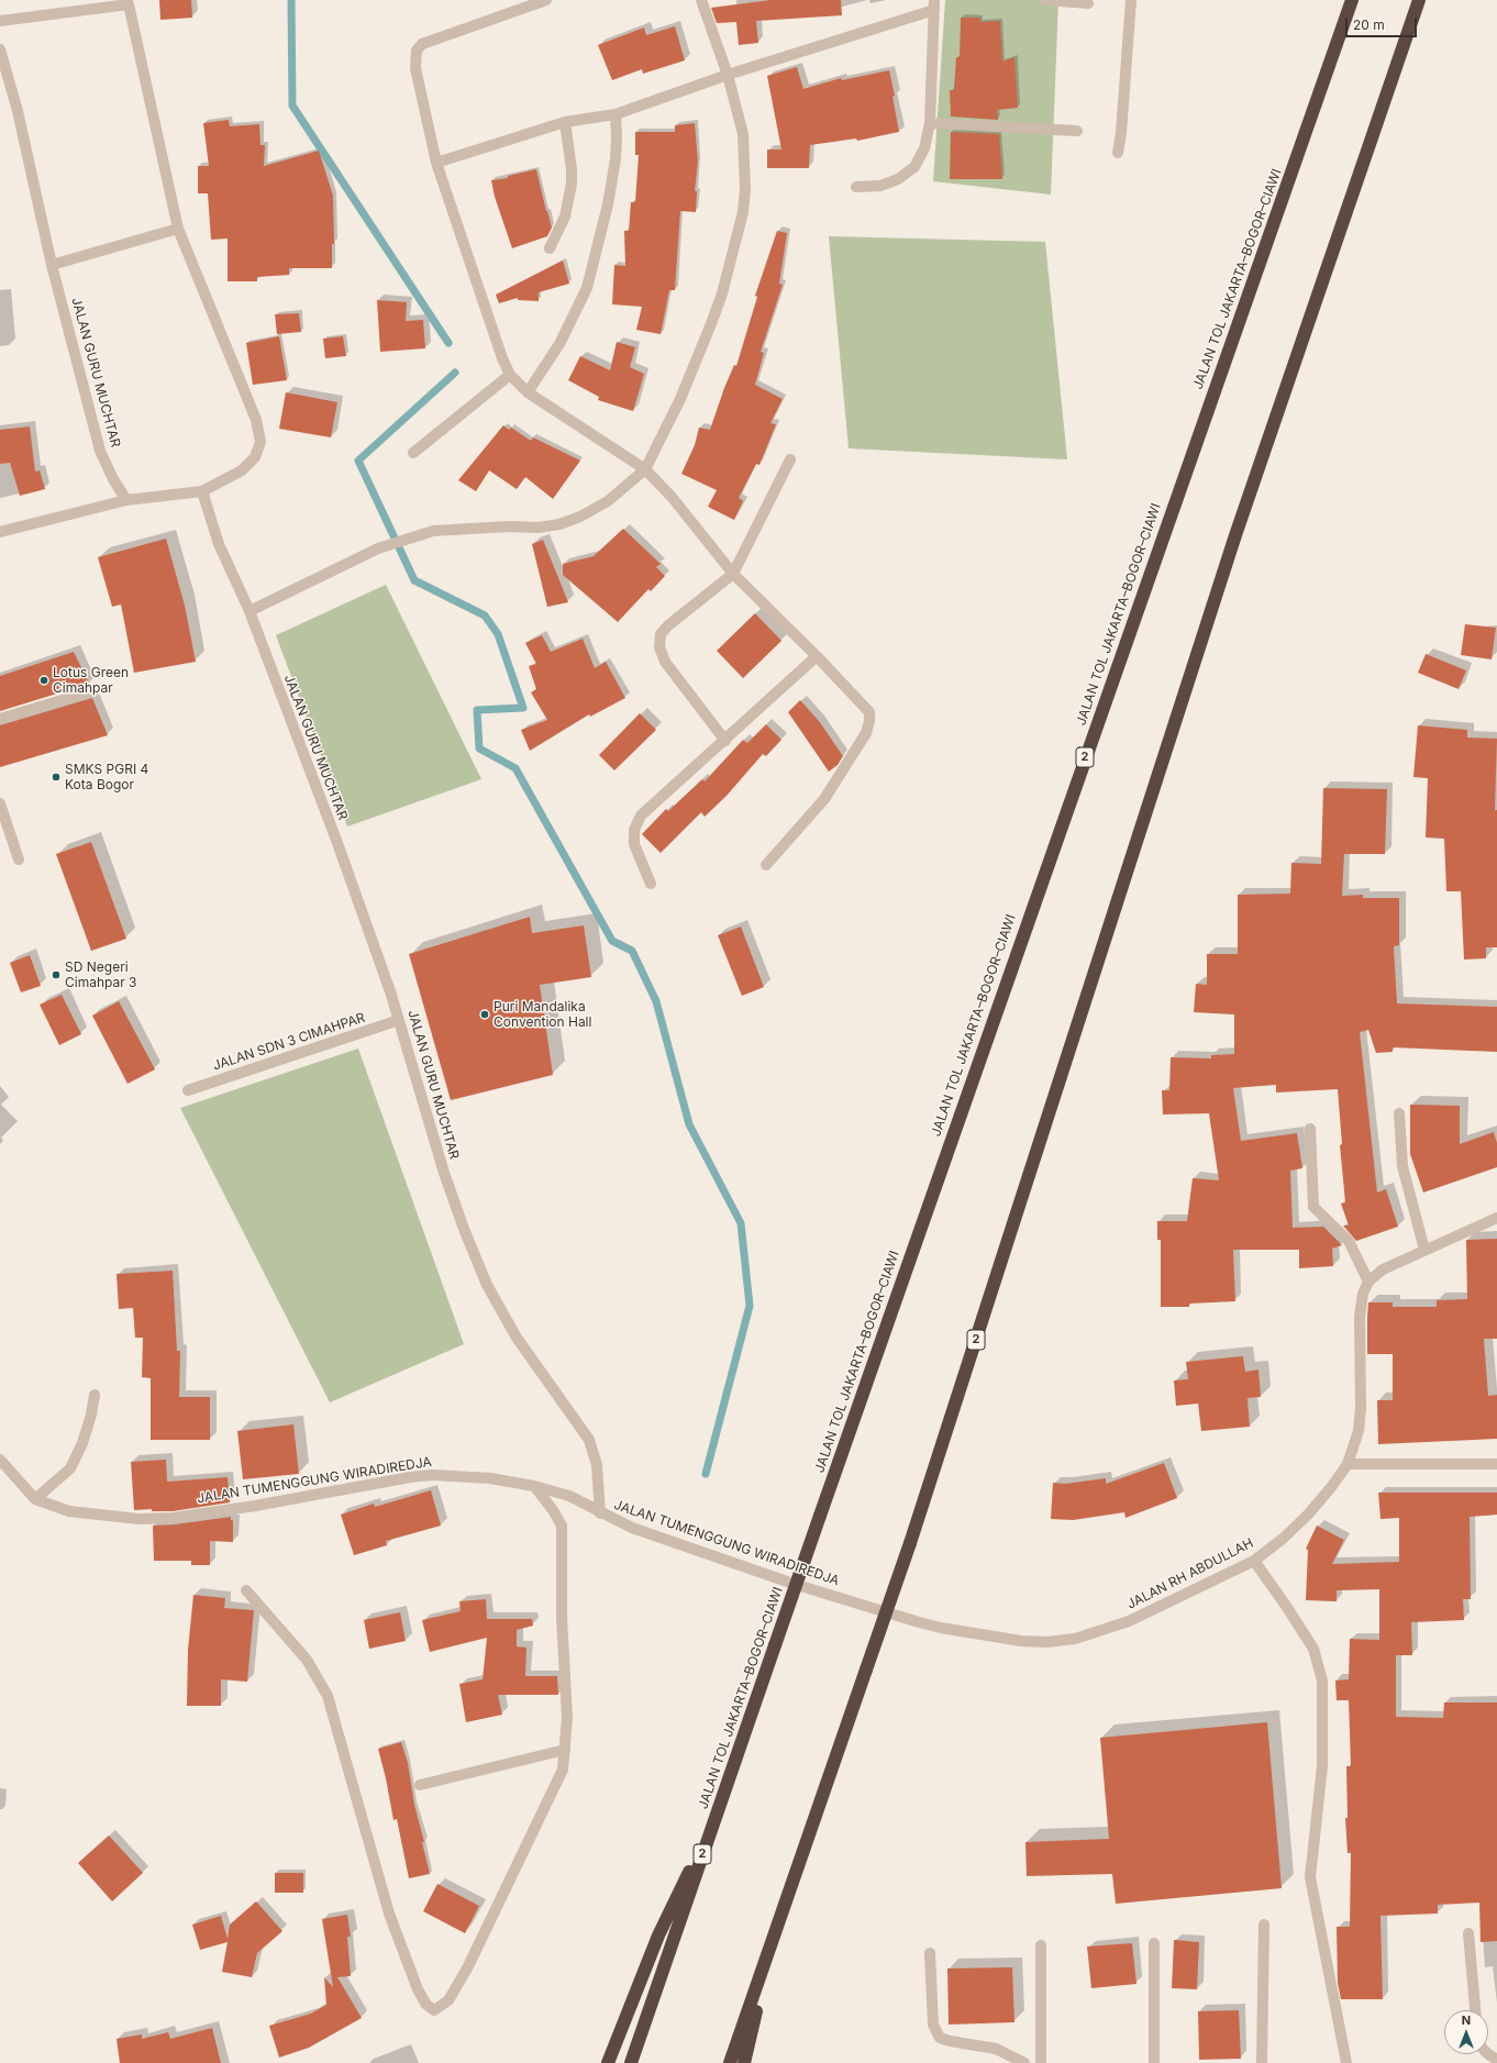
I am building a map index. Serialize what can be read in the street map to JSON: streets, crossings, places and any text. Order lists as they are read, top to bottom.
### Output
{
  "streets": {
    "highway": ["JALAN TOL JAKARTA–BOGOR–CIAWI", "2"],
    "street": [
      "JALAN GURU MUCHTAR",
      "JALAN SDN 3 CIMAHPAR",
      "JALAN TUMENGGUNG WIRADIREDJA",
      "JALAN RH ABDULLAH"
    ]
  },
  "crossings": [
    ["JALAN GURU MUCHTAR", "JALAN SDN 3 CIMAHPAR"],
    ["JALAN GURU MUCHTAR", "JALAN TUMENGGUNG WIRADIREDJA"],
    ["JALAN TUMENGGUNG WIRADIREDJA", "JALAN RH ABDULLAH"]
  ],
  "places": [
    "Lotus Green Cimahpar",
    "SMKS PGRI 4 Kota Bogor",
    "SD Negeri Cimahpar 3",
    "Puri Mandalika Convention Hall"
  ],
  "scale_bar": "20 m",
  "north": "top"
}
